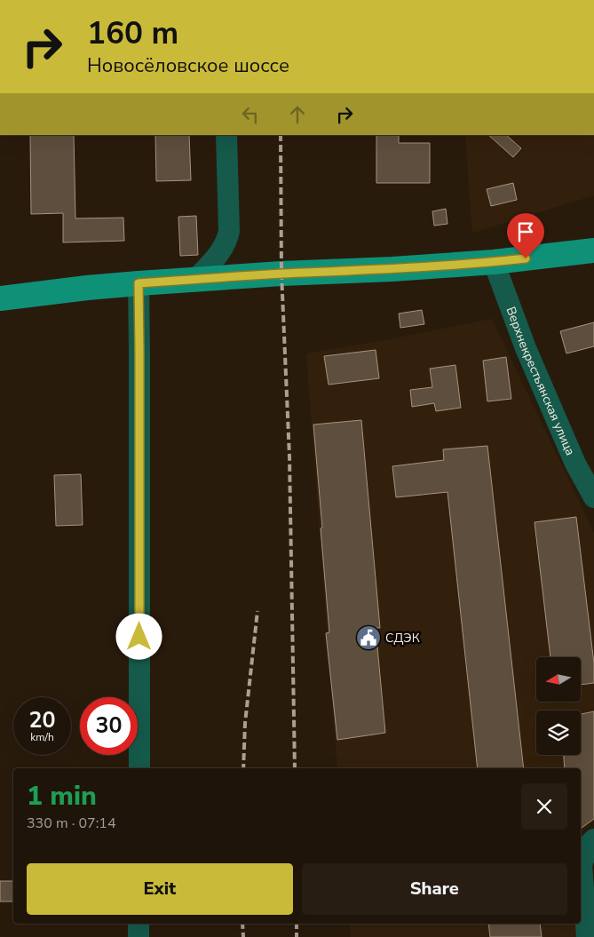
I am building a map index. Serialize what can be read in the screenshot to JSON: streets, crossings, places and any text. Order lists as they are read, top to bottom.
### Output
{
  "streets": {
    "street": ["Верхнекрестьянская улица"]
  },
  "places": {
    "public building": ["СДЭК"]
  },
  "north": "left",
  "page": {
    "turn": ["160 m", "Новосёловское шоссе"],
    "speed": "20 km/h",
    "limit": "30",
    "heading": ["1 min", "330 m · 07:14"],
    "buttons": ["Exit", "Share"]
  }
}
